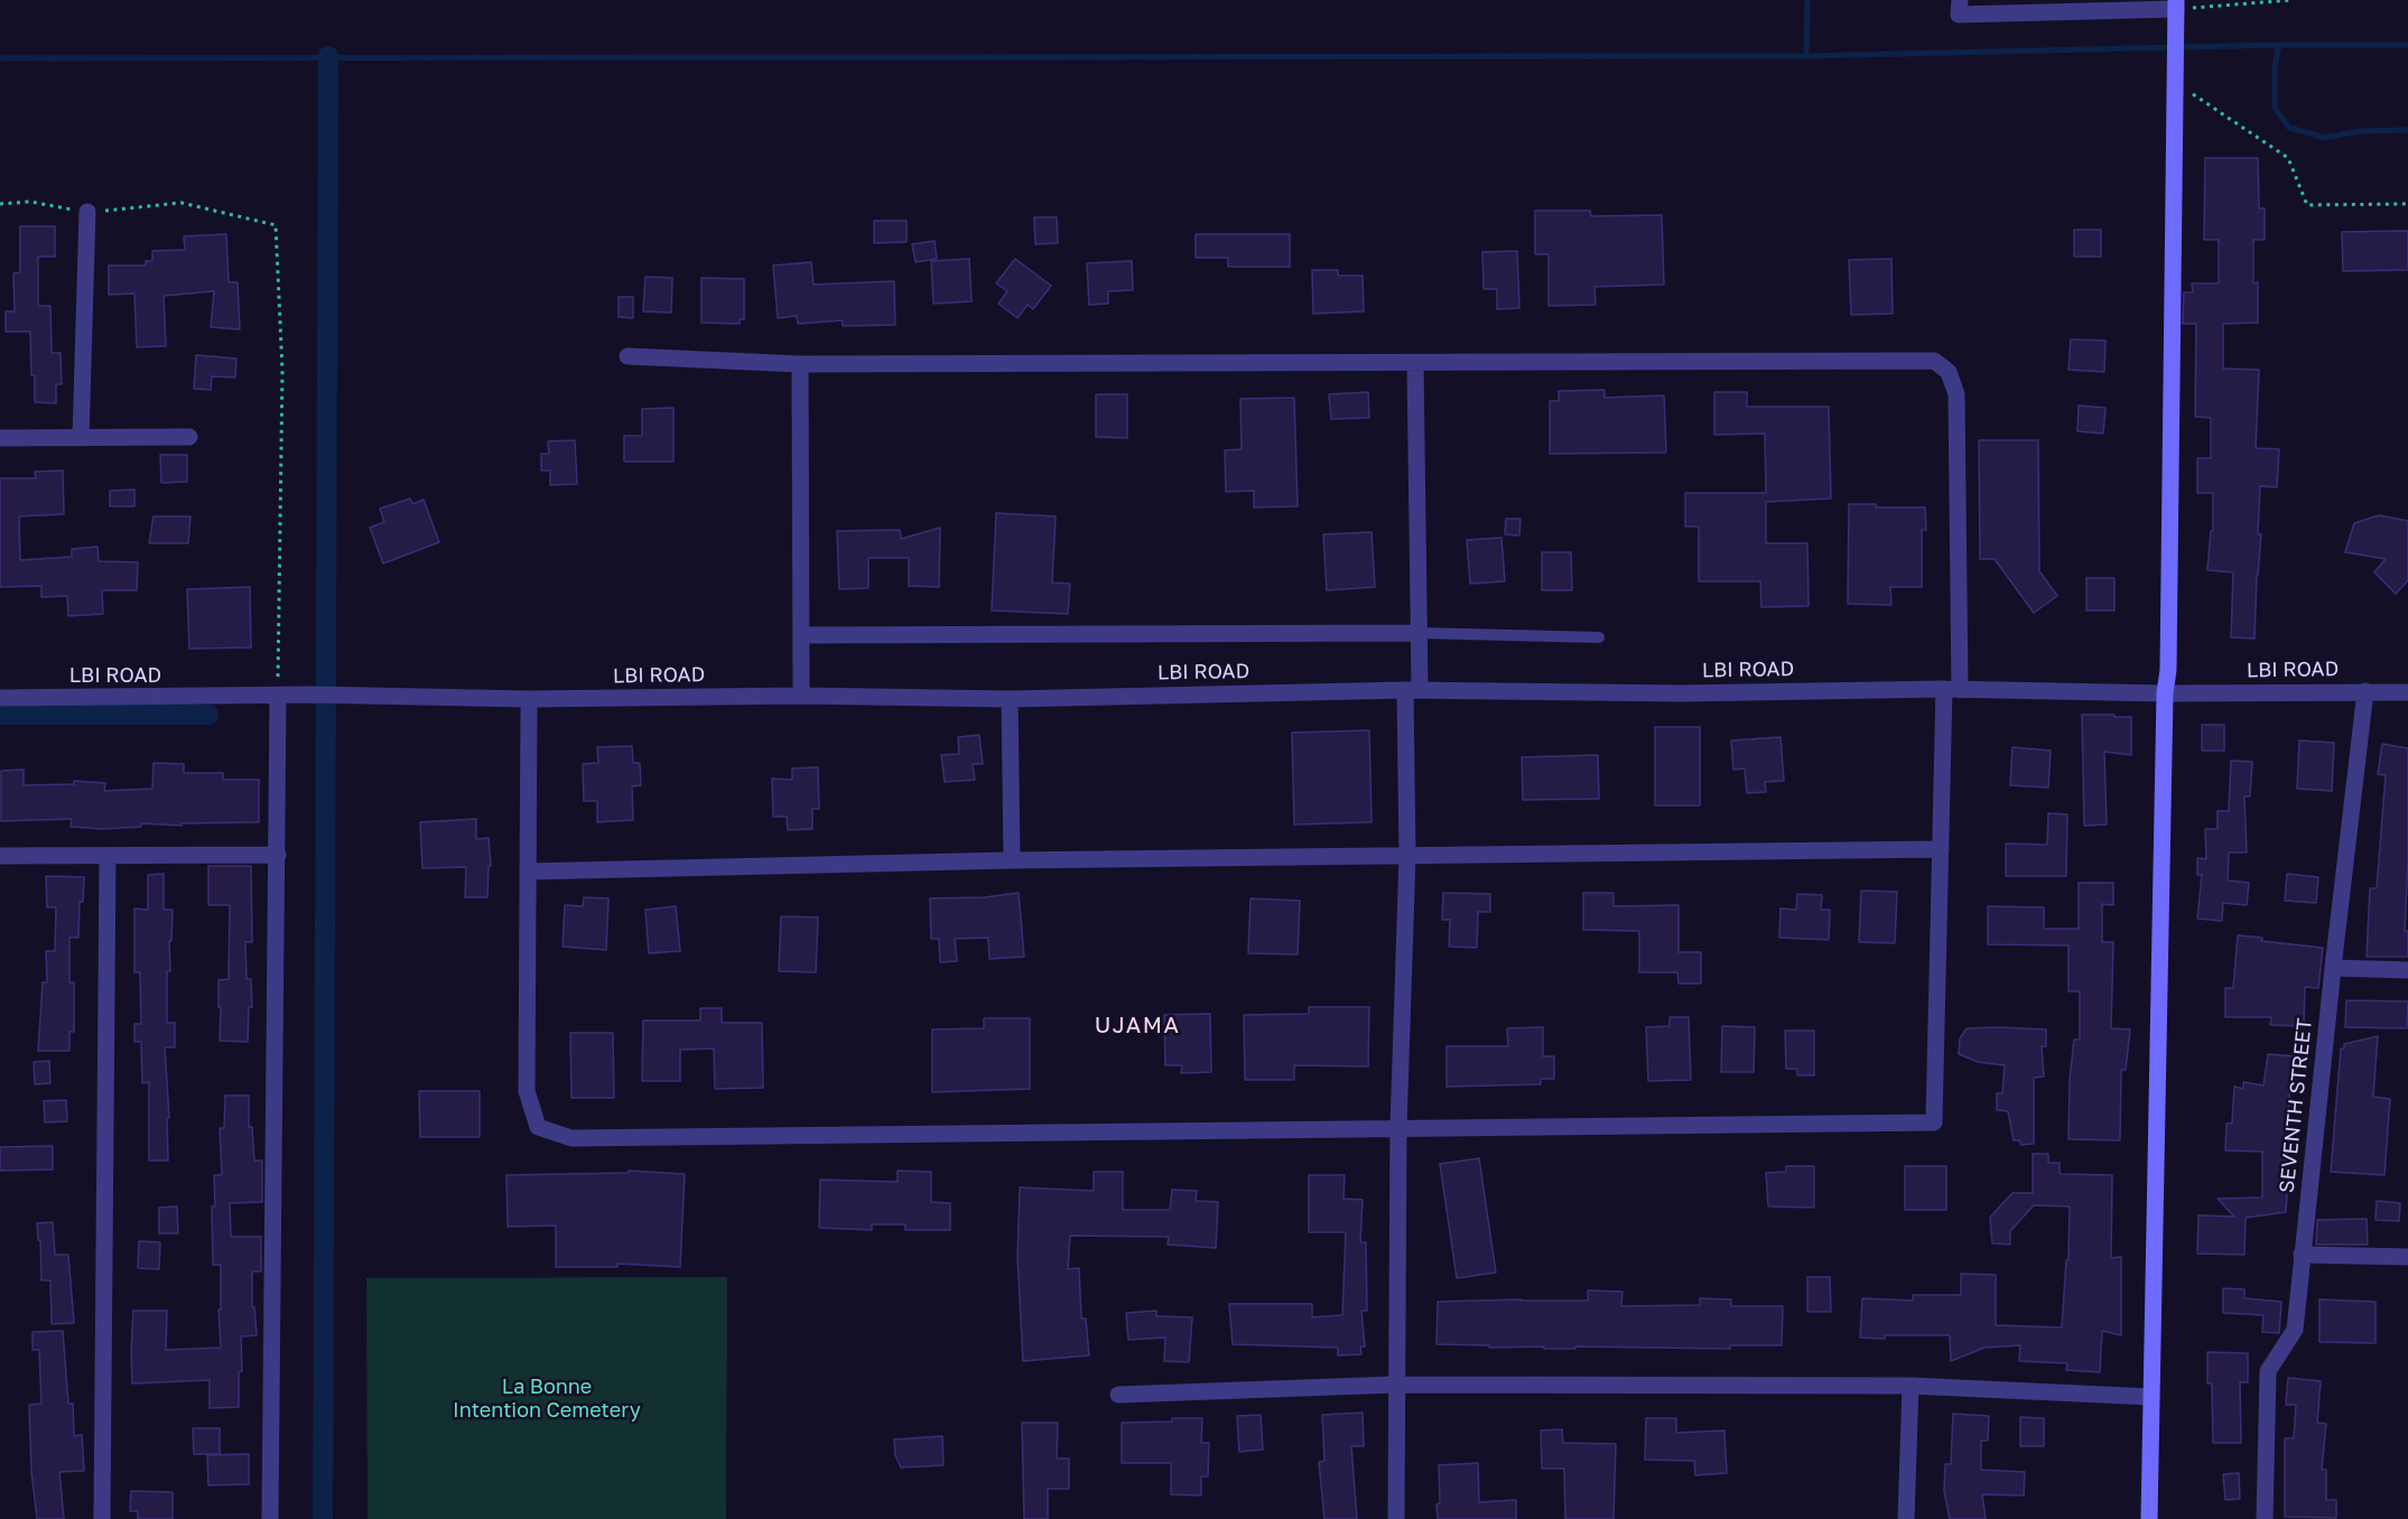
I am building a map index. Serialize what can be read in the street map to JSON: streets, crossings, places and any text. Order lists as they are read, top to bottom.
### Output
{
  "streets": {
    "street": ["LBI ROAD", "SEVENTH STREET"]
  },
  "crossings": [
    ["LBI ROAD", "SEVENTH STREET"]
  ],
  "districts": ["UJAMA"],
  "parks": ["La Bonne Intention Cemetery"]
}
